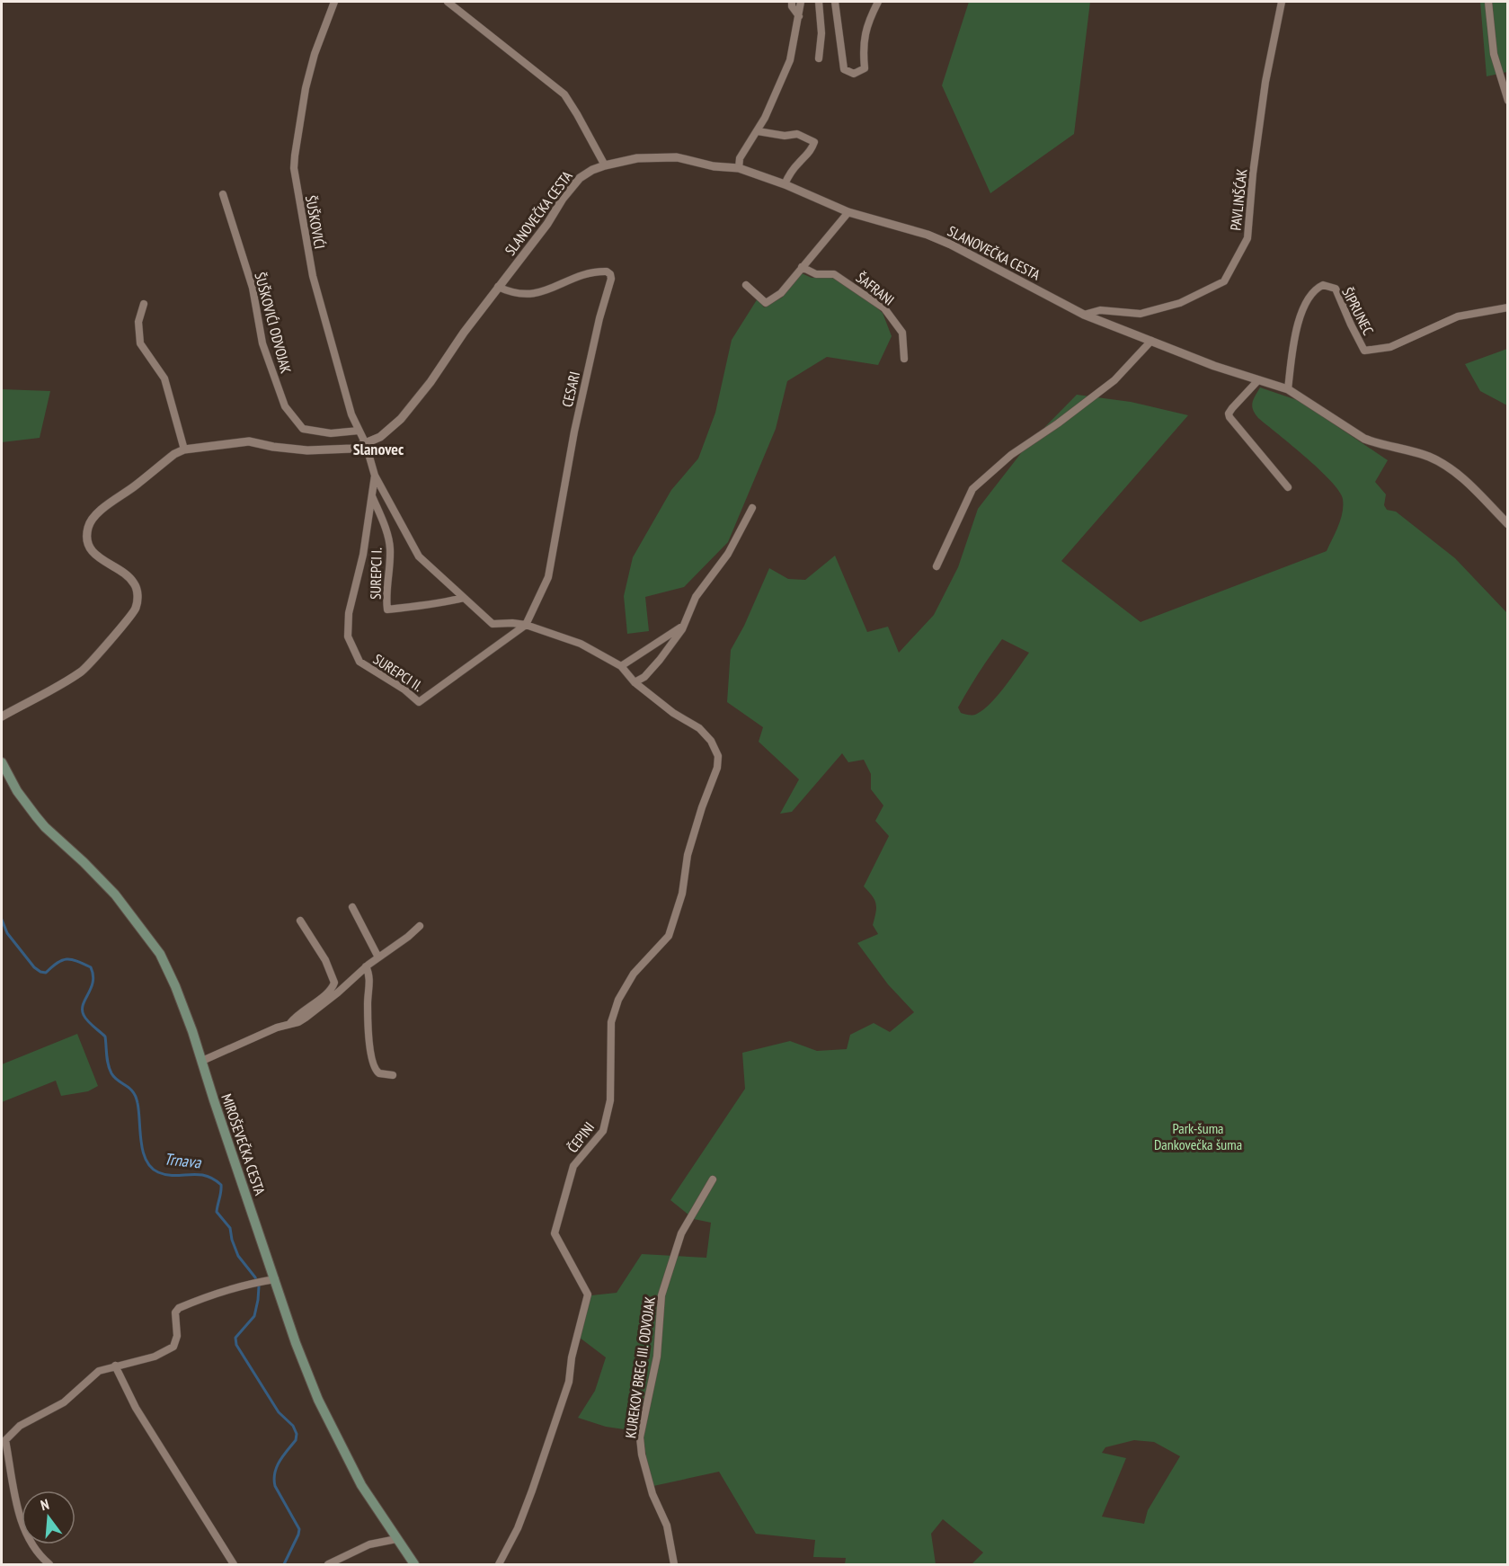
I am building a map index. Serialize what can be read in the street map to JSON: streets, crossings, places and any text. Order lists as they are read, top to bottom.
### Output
{
  "streets": {
    "main road": ["MIROŠEVEČKA CESTA"],
    "street": [
      "PAVLINŠĆAK",
      "SLANOVEČKA CESTA",
      "ŠUŠKOVIĆI",
      "ŠAFRANI",
      "ŠIPRUNEC",
      "ŠUŠKOVIĆI ODVOJAK",
      "CESARI",
      "SUREPCI I.",
      "SUREPCI II.",
      "ČEPINI",
      "KUREKOV BREG III. ODVOJAK"
    ]
  },
  "crossings": [
    ["PAVLINŠĆAK", "SLANOVEČKA CESTA"],
    ["SLANOVEČKA CESTA", "ŠUŠKOVIĆI"],
    ["SLANOVEČKA CESTA", "ŠIPRUNEC"],
    ["SLANOVEČKA CESTA", "CESARI"],
    ["ŠUŠKOVIĆI", "ŠUŠKOVIĆI ODVOJAK"],
    ["CESARI", "SUREPCI II."],
    ["SUREPCI I.", "SUREPCI II."]
  ],
  "districts": ["Slanovec"],
  "water": ["Trnava"],
  "parks": ["Park-šuma Dankovečka šuma"],
  "north": "top"
}
